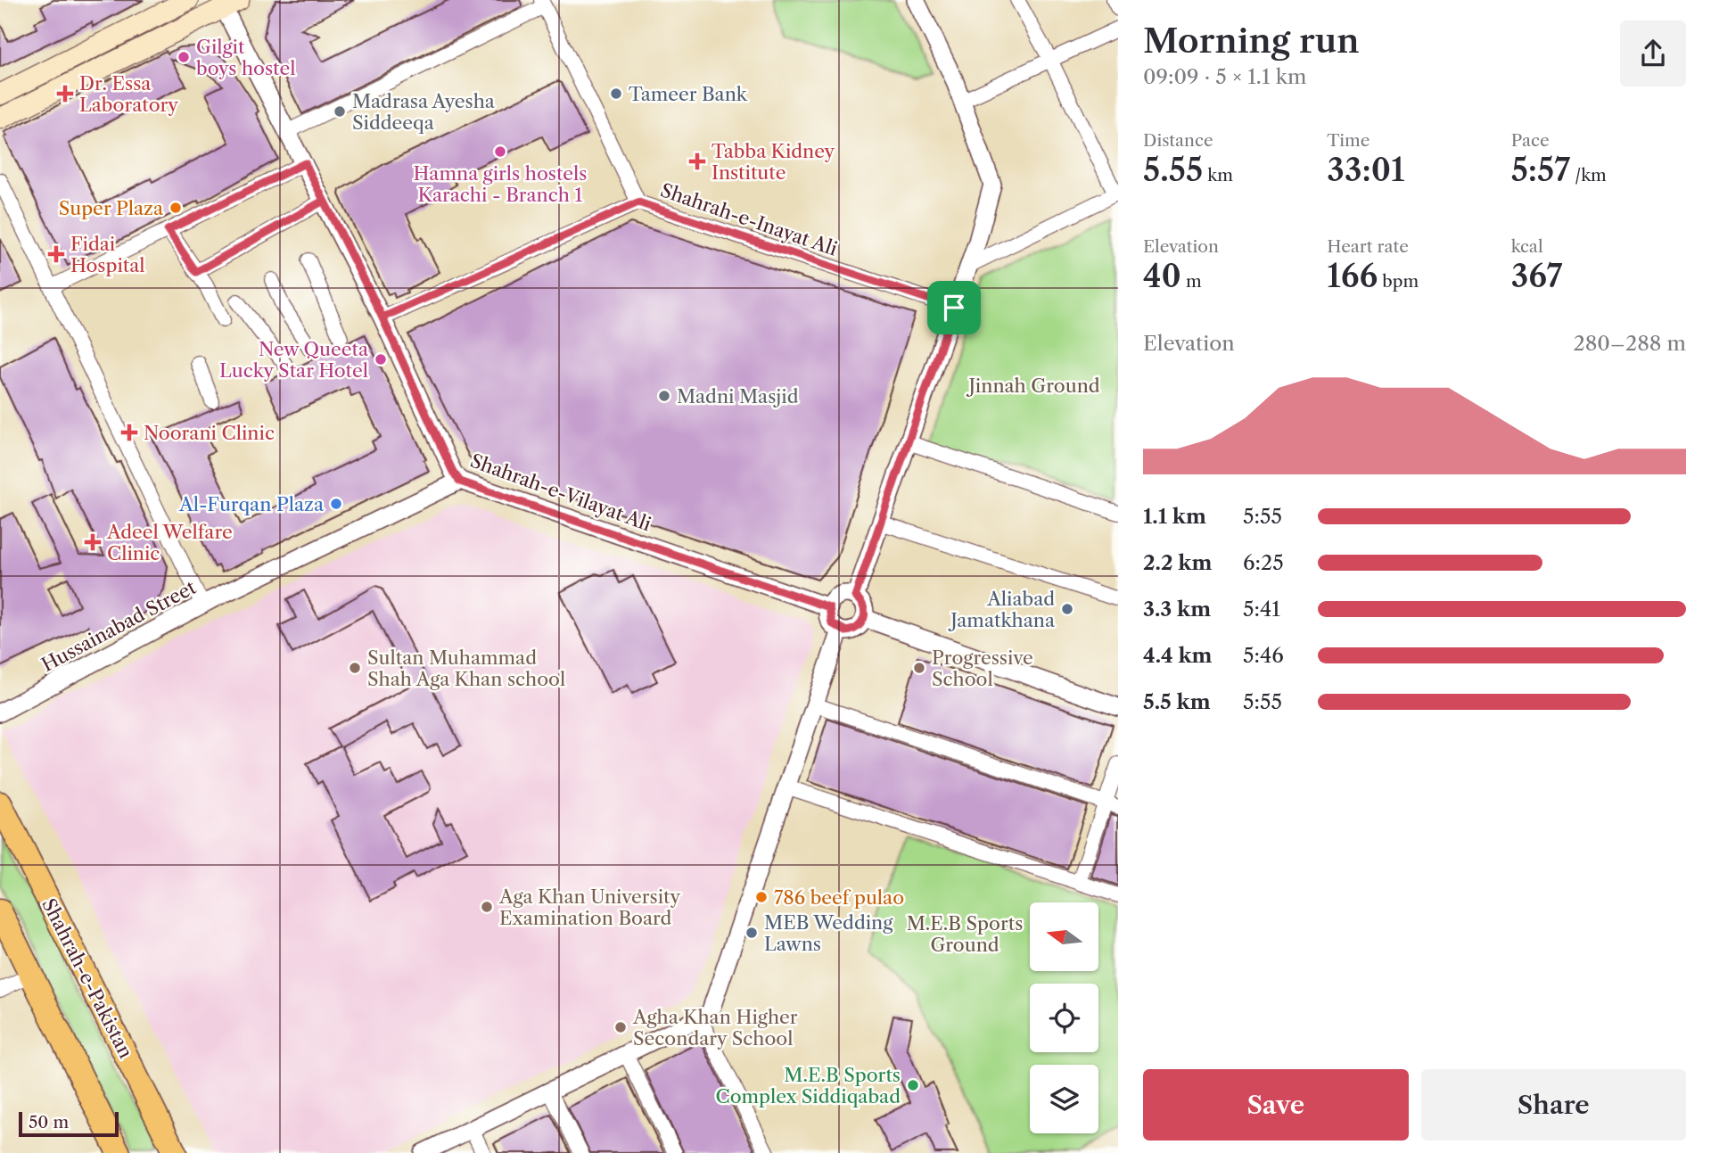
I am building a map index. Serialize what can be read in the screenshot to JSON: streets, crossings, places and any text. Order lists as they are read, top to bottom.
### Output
{
  "streets": {
    "highway": ["Shahrah-e-Pakistan"],
    "street": ["Shahrah-e-Inayat Ali", "Shahrah-e-Vilayat Ali", "Hussainabad Street"]
  },
  "crossings": [
    ["Shahrah-e-Vilayat Ali", "Hussainabad Street"]
  ],
  "parks": ["Jinnah Ground", "M.E.B Sports Ground"],
  "places": {
    "other": [
      "Gilgit boys hostel",
      "Tameer Bank",
      "Madrasa Ayesha Siddeeqa",
      "Hamna girls hostels Karachi - Branch 1",
      "Super Plaza",
      "New Queeta Lucky Star Hotel",
      "Madni Masjid",
      "Al-Furqan Plaza",
      "Aliabad Jamatkhana",
      "Sultan Muhammad Shah Aga Khan school",
      "Progressive School",
      "786 beef pulao",
      "Aga Khan University Examination Board",
      "MEB Wedding Lawns",
      "Agha Khan Higher Secondary School",
      "M.E.B Sports Complex Siddiqabad"
    ],
    "health": [
      "Dr. Essa Laboratory",
      "Tabba Kidney Institute",
      "Fidai Hospital",
      "Noorani Clinic",
      "Adeel Welfare Clinic"
    ]
  },
  "scale_bar": "50 m",
  "north": "left",
  "page": {
    "heading": ["Morning run", "09:09 · 5 × 1.1 km"],
    "stats": [
      ["Distance", "5.55 km"],
      ["Time", "33:01"],
      ["Pace", "5:57 /km"],
      ["Elevation", "40 m"],
      ["Heart rate", "166 bpm"],
      ["kcal", "367"]
    ],
    "chart": ["Elevation", "280–288 m"],
    "list": [
      {
        "name": "1.1 km",
        "note": "5:55"
      },
      {
        "name": "2.2 km",
        "note": "6:25"
      },
      {
        "name": "3.3 km",
        "note": "5:41"
      },
      {
        "name": "4.4 km",
        "note": "5:46"
      },
      {
        "name": "5.5 km",
        "note": "5:55"
      }
    ],
    "buttons": ["Save", "Share"],
    "scale": "50 m"
  }
}
